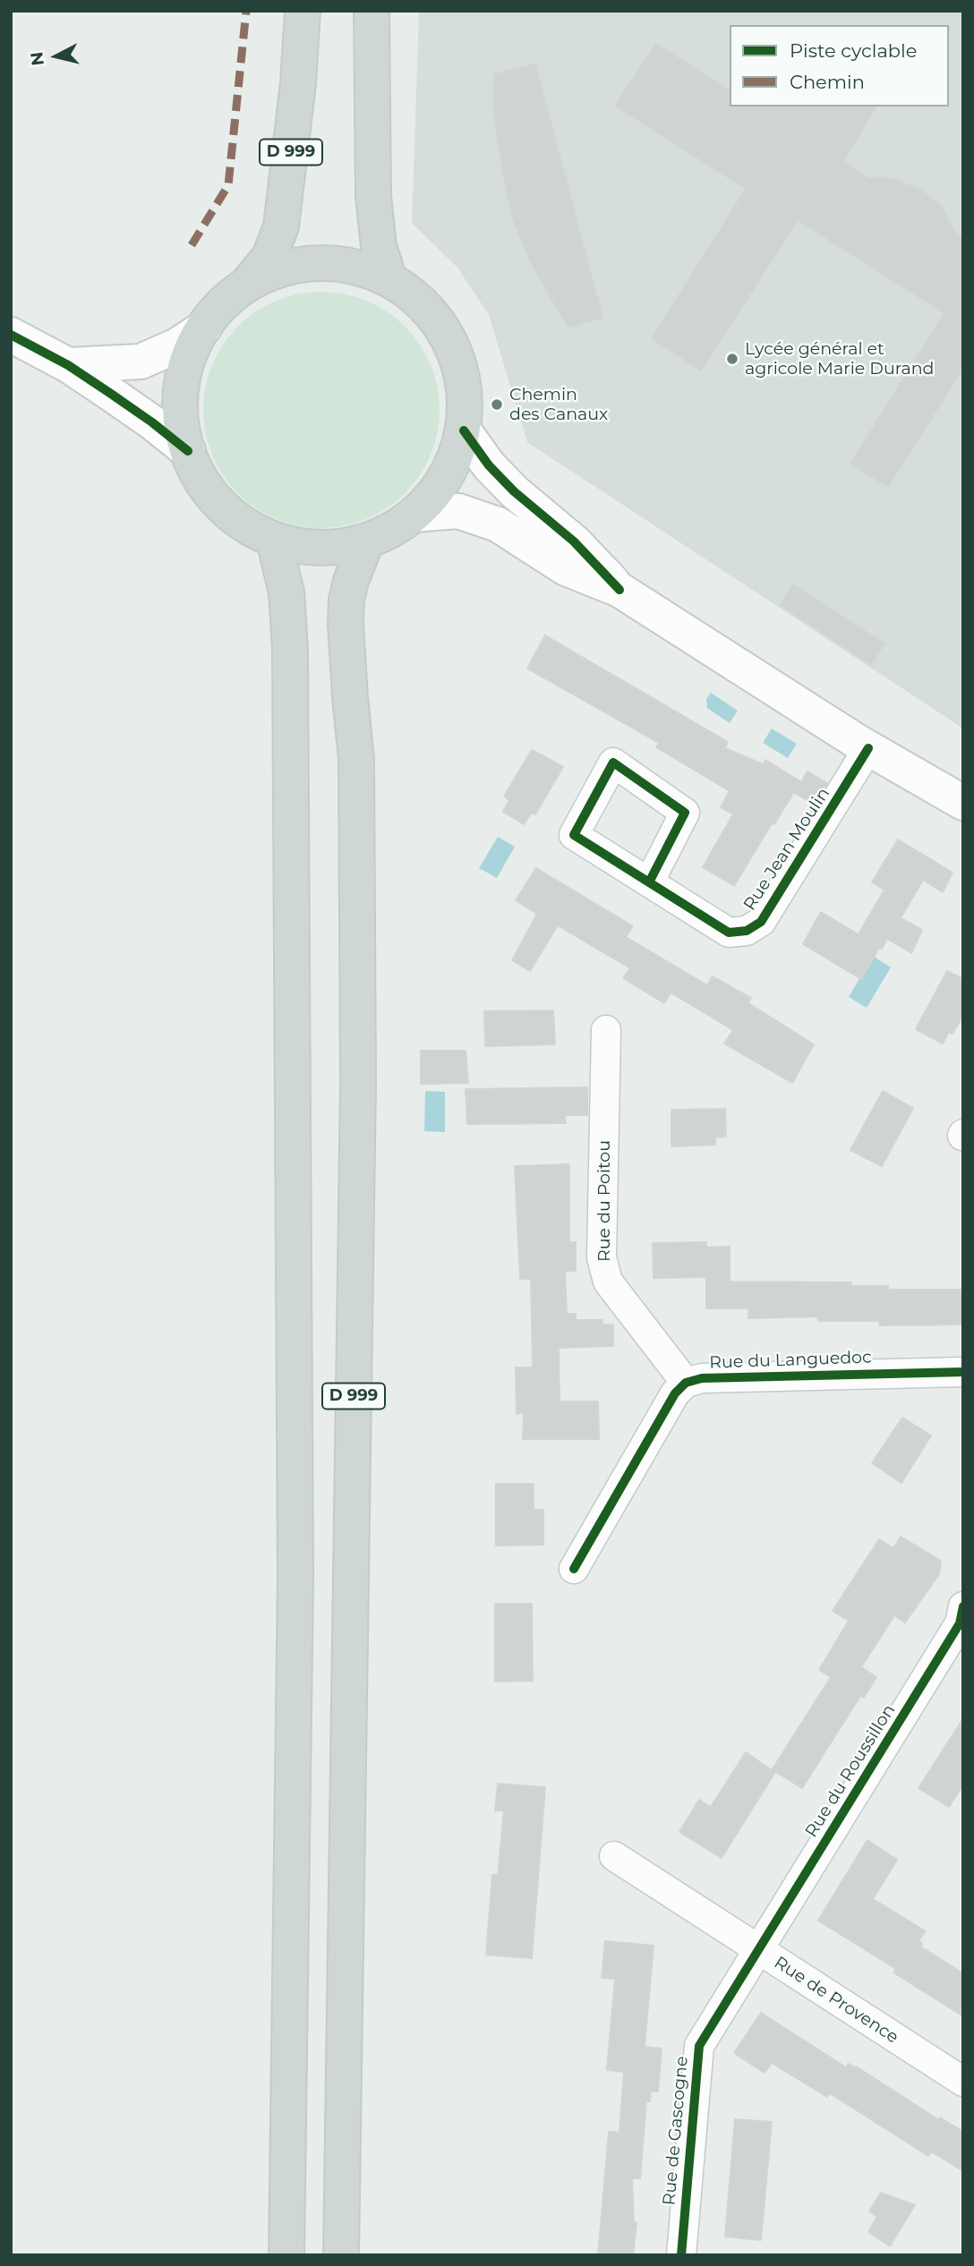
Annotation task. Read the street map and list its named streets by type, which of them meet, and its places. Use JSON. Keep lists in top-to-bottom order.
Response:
{
  "streets": {
    "main road": ["D 999"],
    "street": [
      "Rue Jean Moulin",
      "Rue du Poitou",
      "Rue du Languedoc",
      "Rue du Roussillon",
      "Rue de Provence",
      "Rue de Gascogne"
    ]
  },
  "crossings": [
    ["Rue du Poitou", "Rue du Languedoc"],
    ["Rue du Roussillon", "Rue de Provence"],
    ["Rue du Roussillon", "Rue de Gascogne"],
    ["Rue de Provence", "Rue de Gascogne"]
  ],
  "places": ["Lycée général et agricole Marie Durand", "Chemin des Canaux"],
  "legend": ["Piste cyclable", "Chemin"],
  "north": "left"
}
